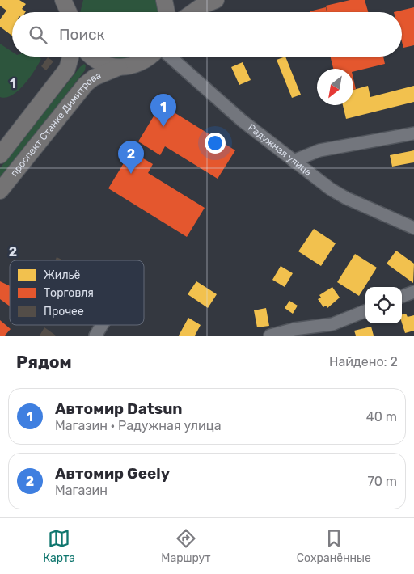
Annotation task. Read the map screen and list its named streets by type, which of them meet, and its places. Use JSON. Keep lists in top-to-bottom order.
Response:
{
  "streets": {
    "main road": ["проспект Станке Димитрова"],
    "street": ["Радужная улица"]
  },
  "legend": ["Жильё", "Торговля", "Прочее"],
  "north": "bottom left",
  "page": {
    "search": "Поиск",
    "pins": ["1", "2"],
    "heading": ["Рядом", "Найдено: 2"],
    "list": [
      {
        "mark": "1",
        "name": "Автомир Datsun",
        "note": "Магазин · Радужная улица",
        "value": "40 m"
      },
      {
        "mark": "2",
        "name": "Автомир Geely",
        "note": "Магазин",
        "value": "70 m"
      }
    ],
    "nav": ["Карта", "Маршрут", "Сохранённые"]
  },
  "grid": {
    "rows": ["1", "2"]
  }
}
